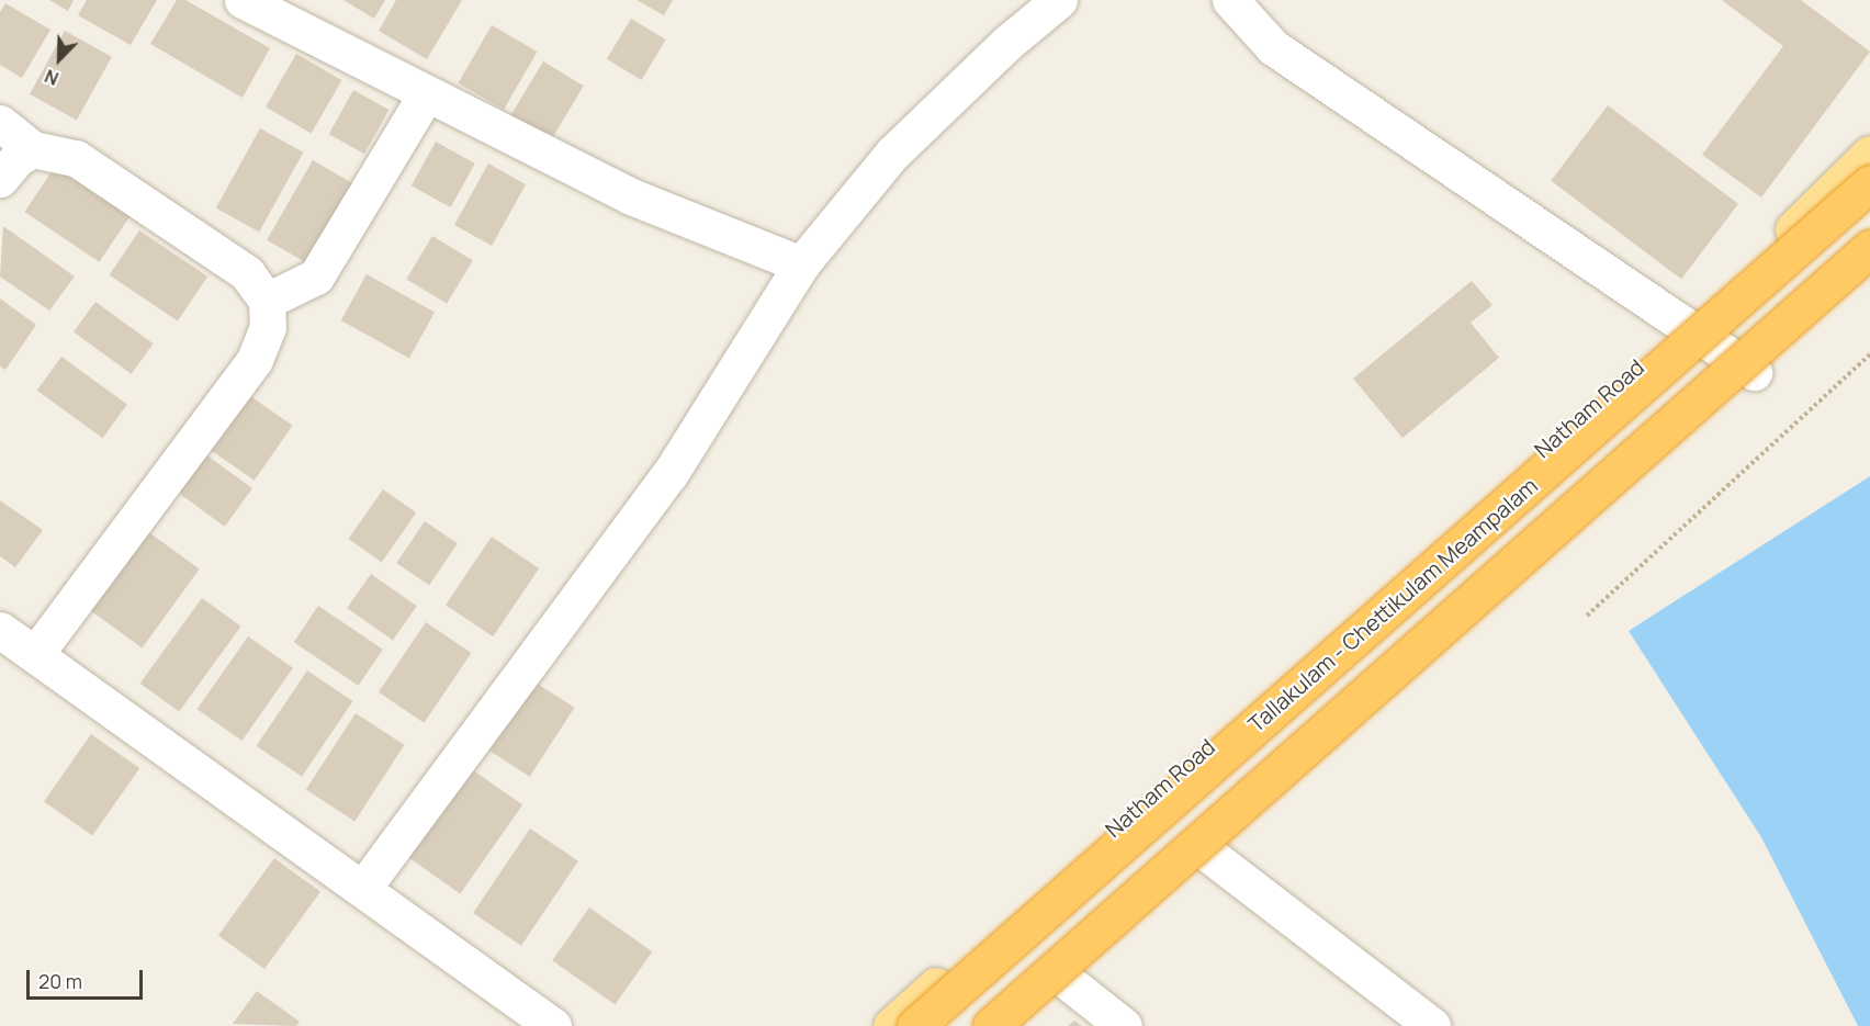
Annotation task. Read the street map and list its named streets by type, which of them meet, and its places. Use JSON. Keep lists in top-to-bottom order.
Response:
{
  "streets": {
    "highway": ["Tallakulam - Chettikulam Meampalam"],
    "main road": ["Natham Road"]
  },
  "scale_bar": "20 m",
  "north": "bottom left"
}
